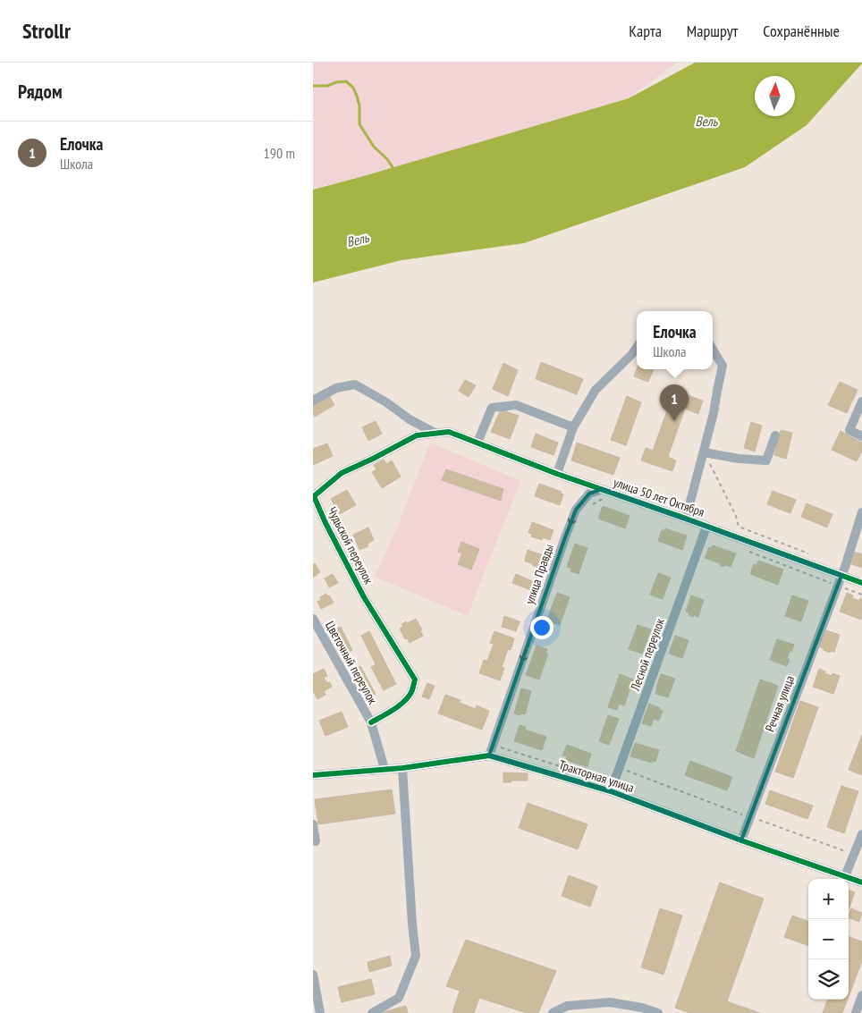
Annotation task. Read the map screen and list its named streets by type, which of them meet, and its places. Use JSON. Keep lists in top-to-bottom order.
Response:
{
  "streets": {
    "street": [
      "улица 50 лет Октября",
      "Чудьской переулок",
      "улица Правды",
      "Лесной переулок",
      "Цветочный переулок",
      "Речная улица",
      "Тракторная улица"
    ]
  },
  "crossings": [
    ["улица 50 лет Октября", "Чудьской переулок"],
    ["улица 50 лет Октября", "улица Правды"],
    ["улица 50 лет Октября", "Лесной переулок"],
    ["улица 50 лет Октября", "Речная улица"],
    ["Чудьской переулок", "Цветочный переулок"],
    ["улица Правды", "Тракторная улица"],
    ["Лесной переулок", "Тракторная улица"],
    ["Цветочный переулок", "Тракторная улица"],
    ["Речная улица", "Тракторная улица"]
  ],
  "one_way": ["улица Правды"],
  "water": ["Вель"],
  "north": "top",
  "page": {
    "header": "Strollr",
    "nav": ["Карта", "Маршрут", "Сохранённые"],
    "heading": "Рядом",
    "list": [
      {
        "mark": "1",
        "name": "Елочка",
        "note": "Школа",
        "value": "190 m"
      }
    ],
    "popup": ["Елочка", "Школа"],
    "pins": "1",
    "map_buttons": ["+", "−"]
  }
}
